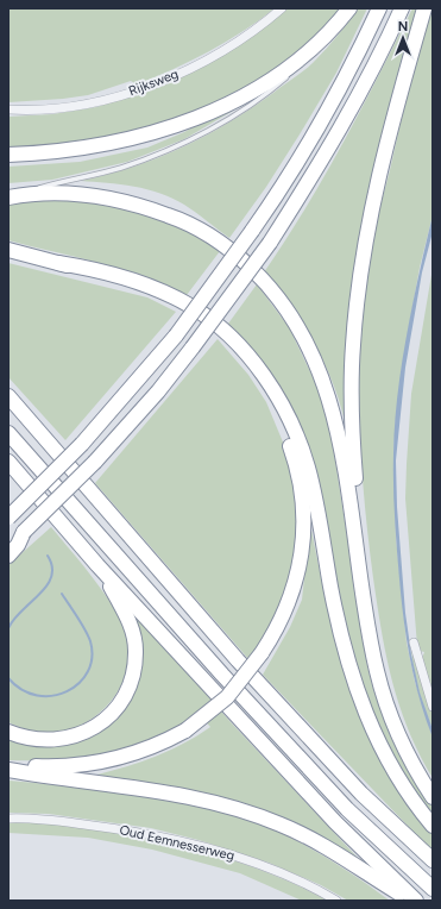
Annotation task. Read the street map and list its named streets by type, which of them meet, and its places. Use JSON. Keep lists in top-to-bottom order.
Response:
{
  "streets": {
    "street": ["Rijksweg", "Oud Eemnesserweg"]
  },
  "north": "top"
}
